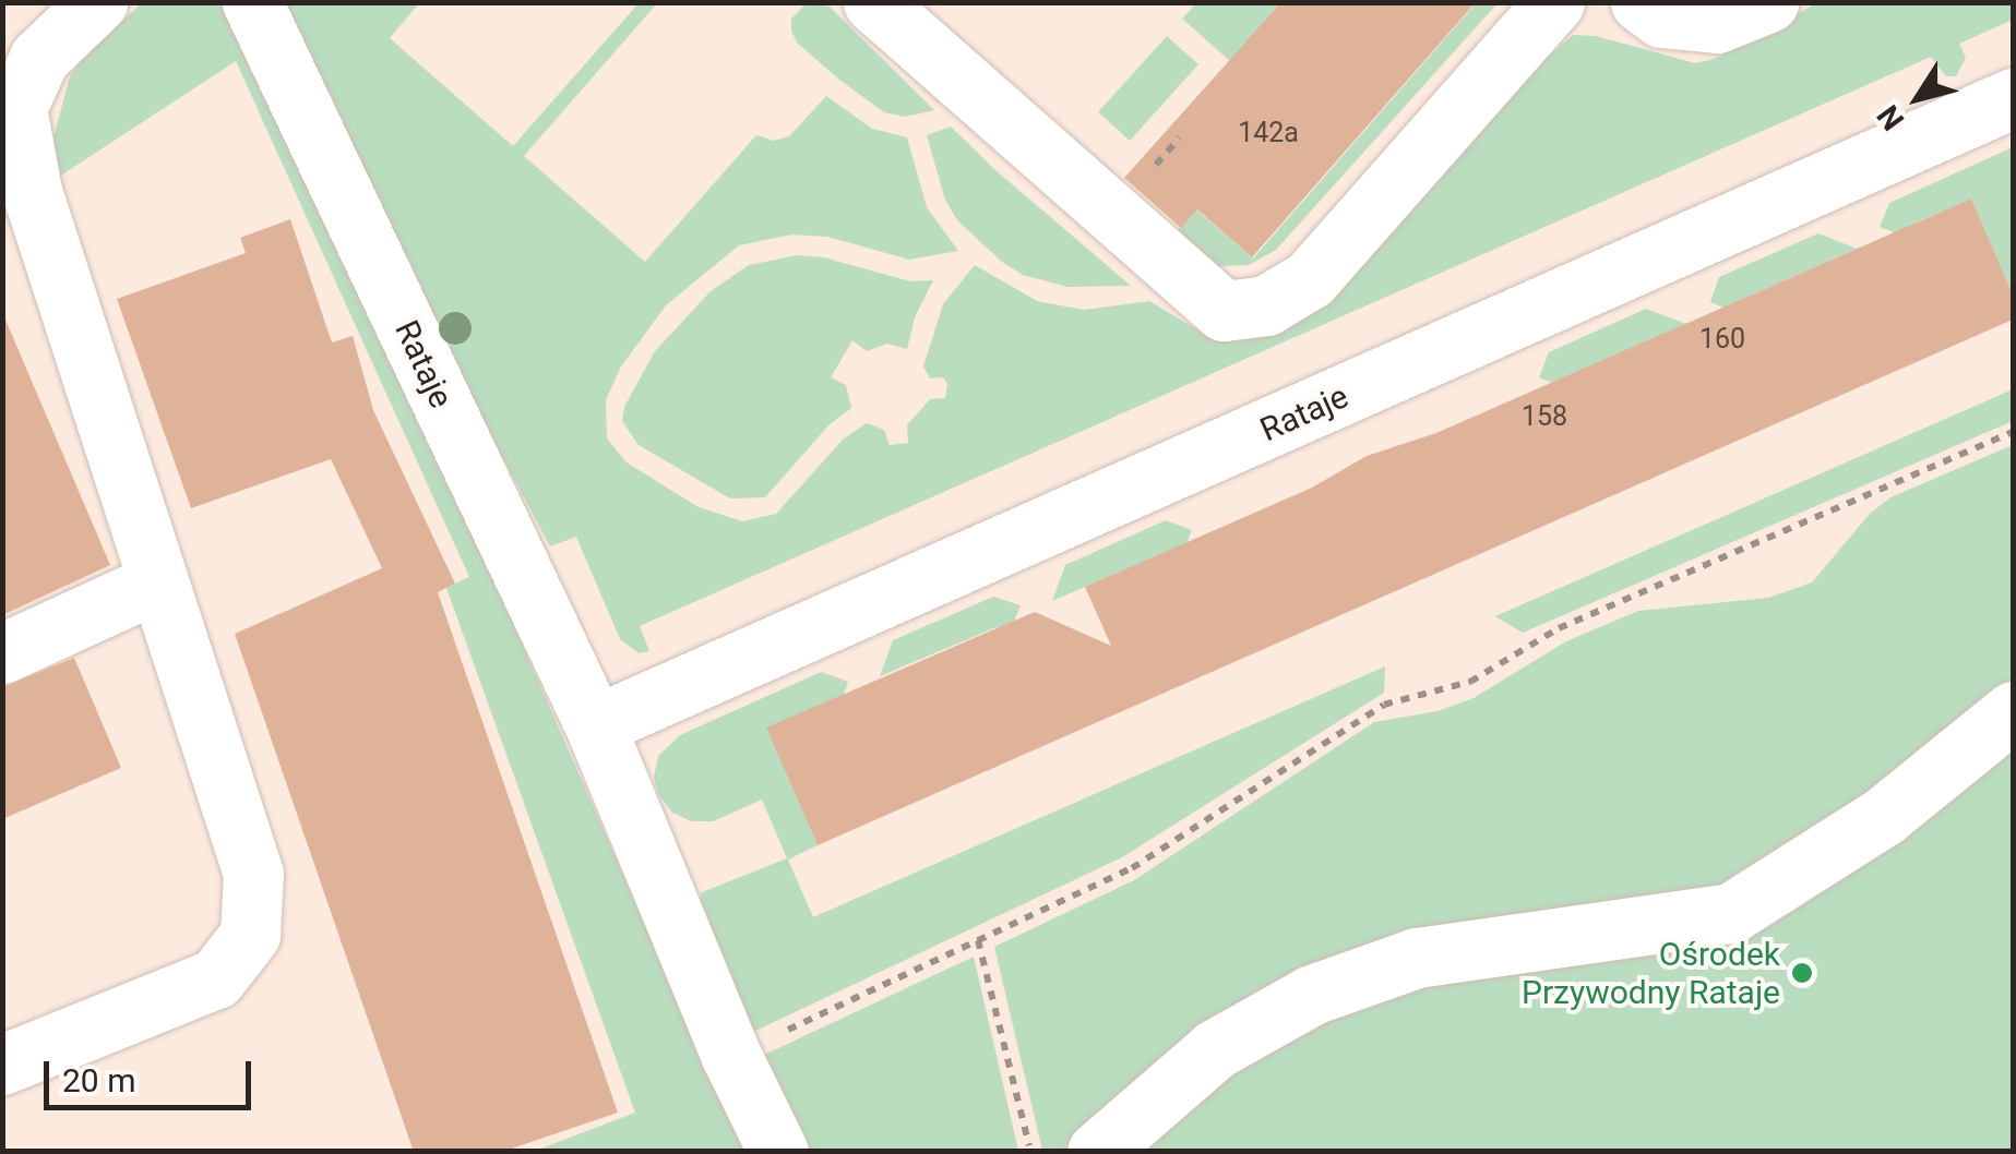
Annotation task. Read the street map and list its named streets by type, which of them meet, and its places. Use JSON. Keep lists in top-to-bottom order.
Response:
{
  "streets": {
    "street": ["Rataje"]
  },
  "places": ["Ośrodek Przywodny Rataje"],
  "house_numbers": ["142a", "160", "158"],
  "scale_bar": "20 m",
  "north": "bottom left"
}
